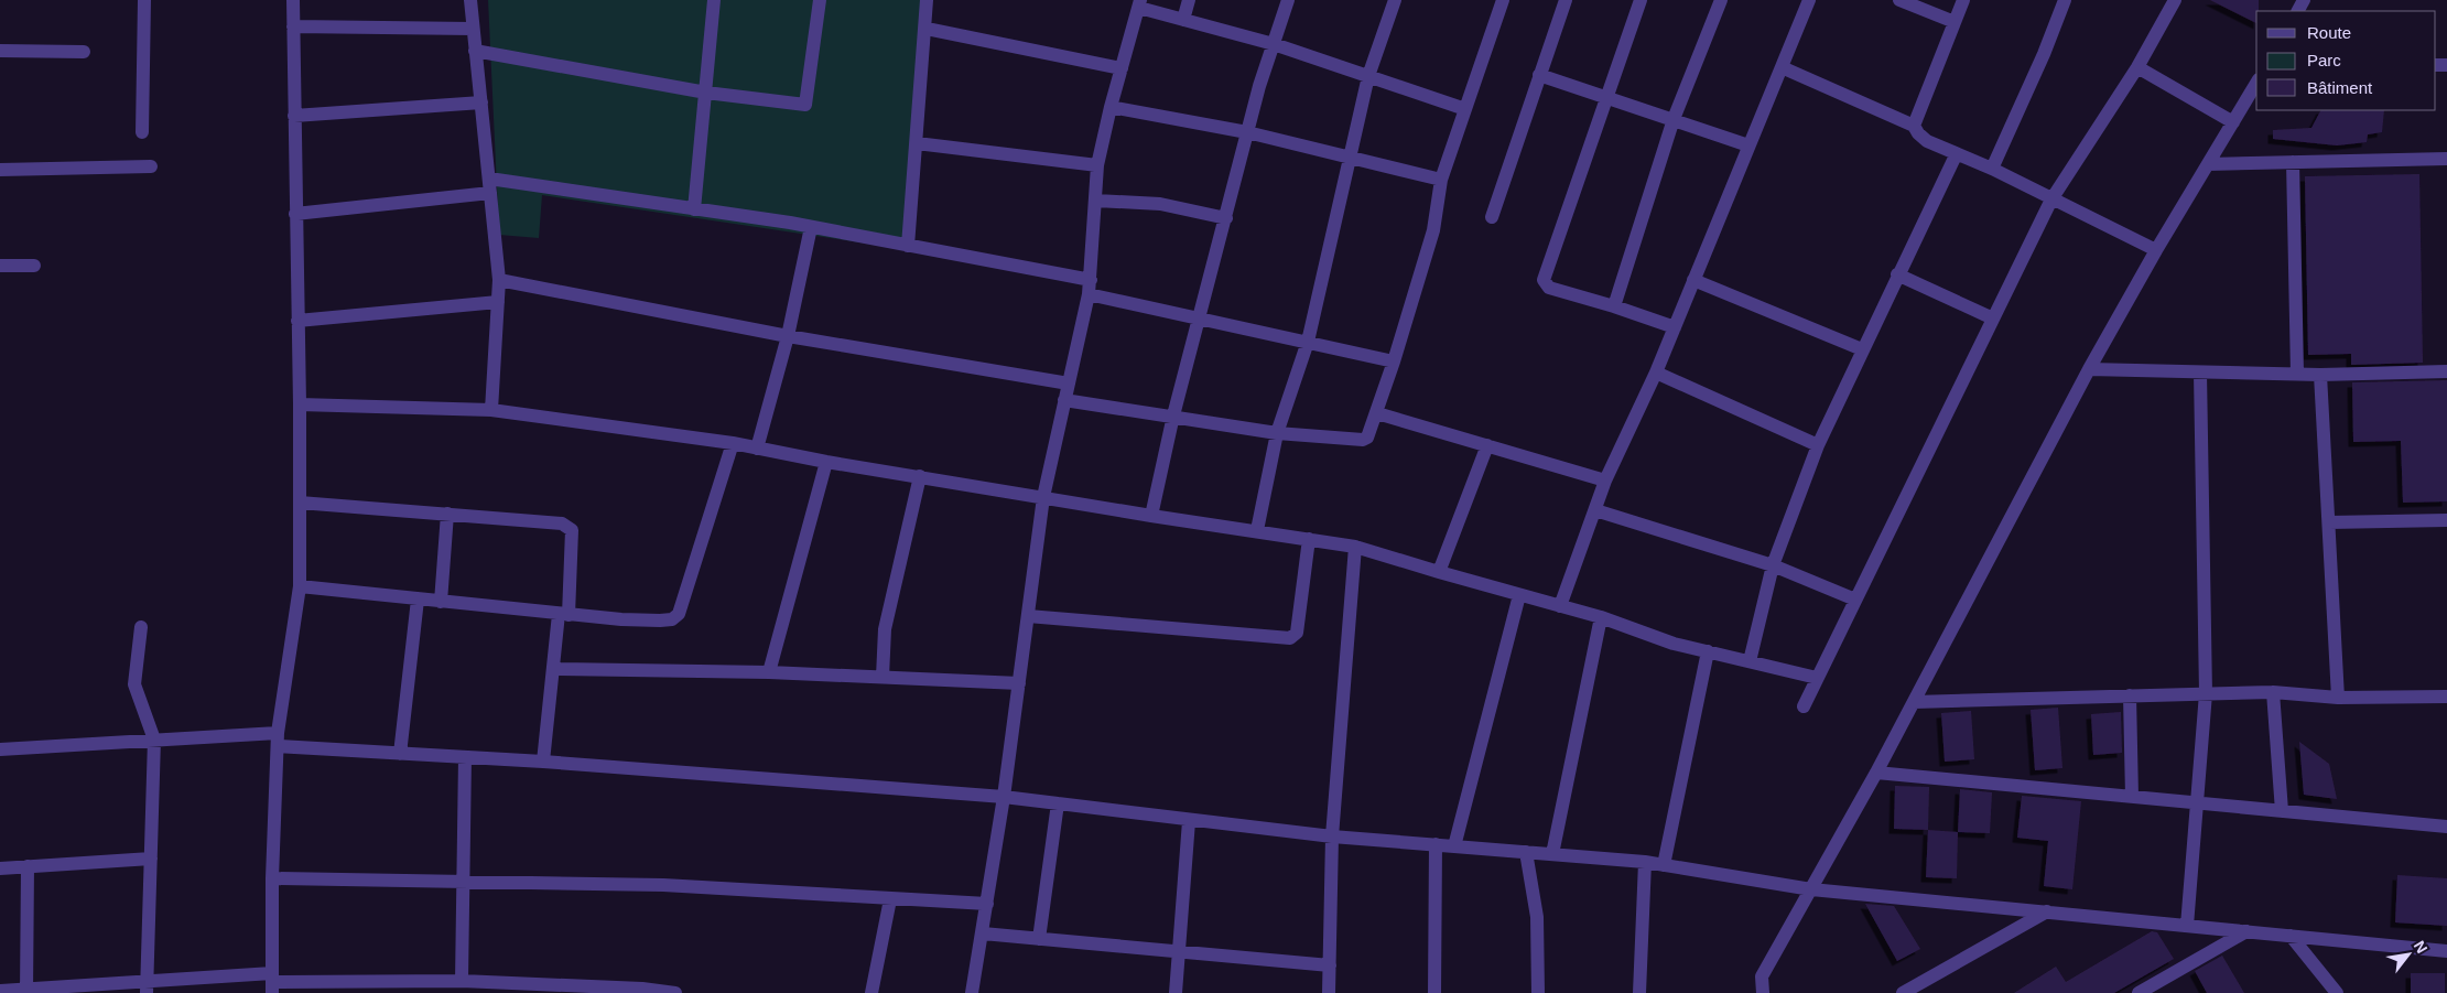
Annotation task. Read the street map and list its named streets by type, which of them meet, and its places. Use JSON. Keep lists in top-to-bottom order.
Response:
{
  "legend": ["Route", "Parc", "Bâtiment"],
  "north": "top right"
}
